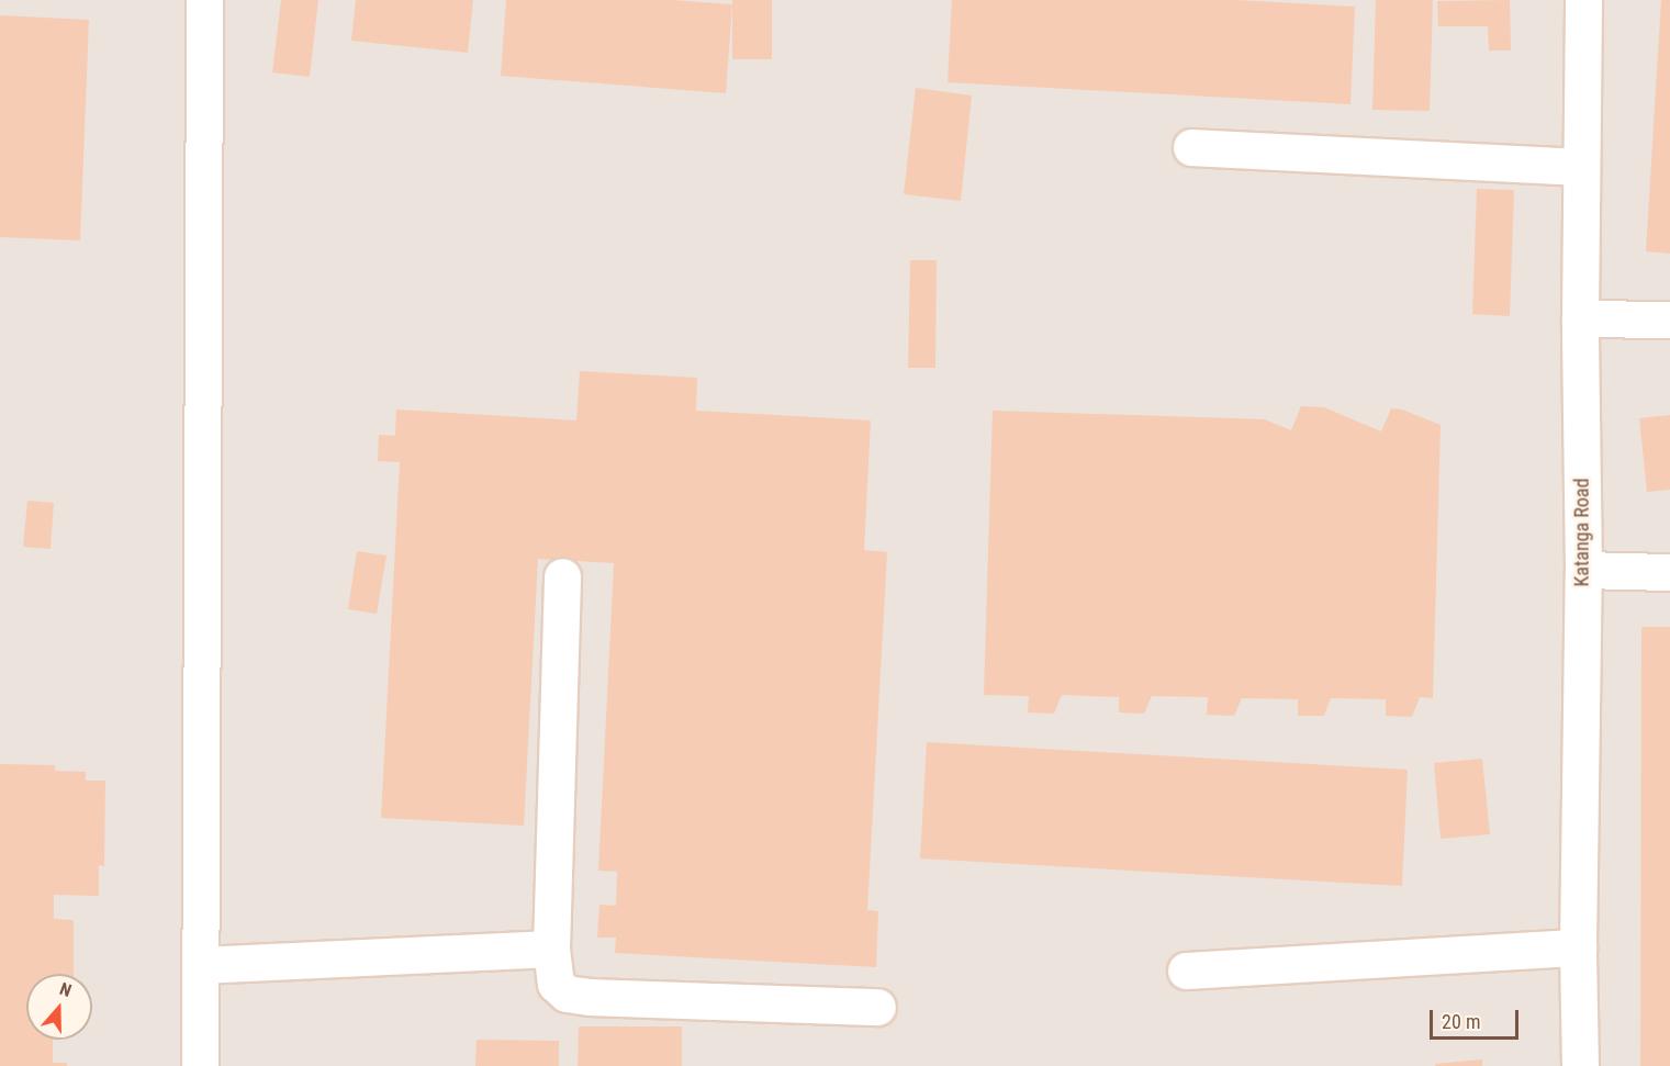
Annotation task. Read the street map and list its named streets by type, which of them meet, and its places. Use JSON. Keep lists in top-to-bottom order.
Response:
{
  "streets": {
    "street": ["Katanga Road"]
  },
  "scale_bar": "20 m",
  "north": "top"
}
